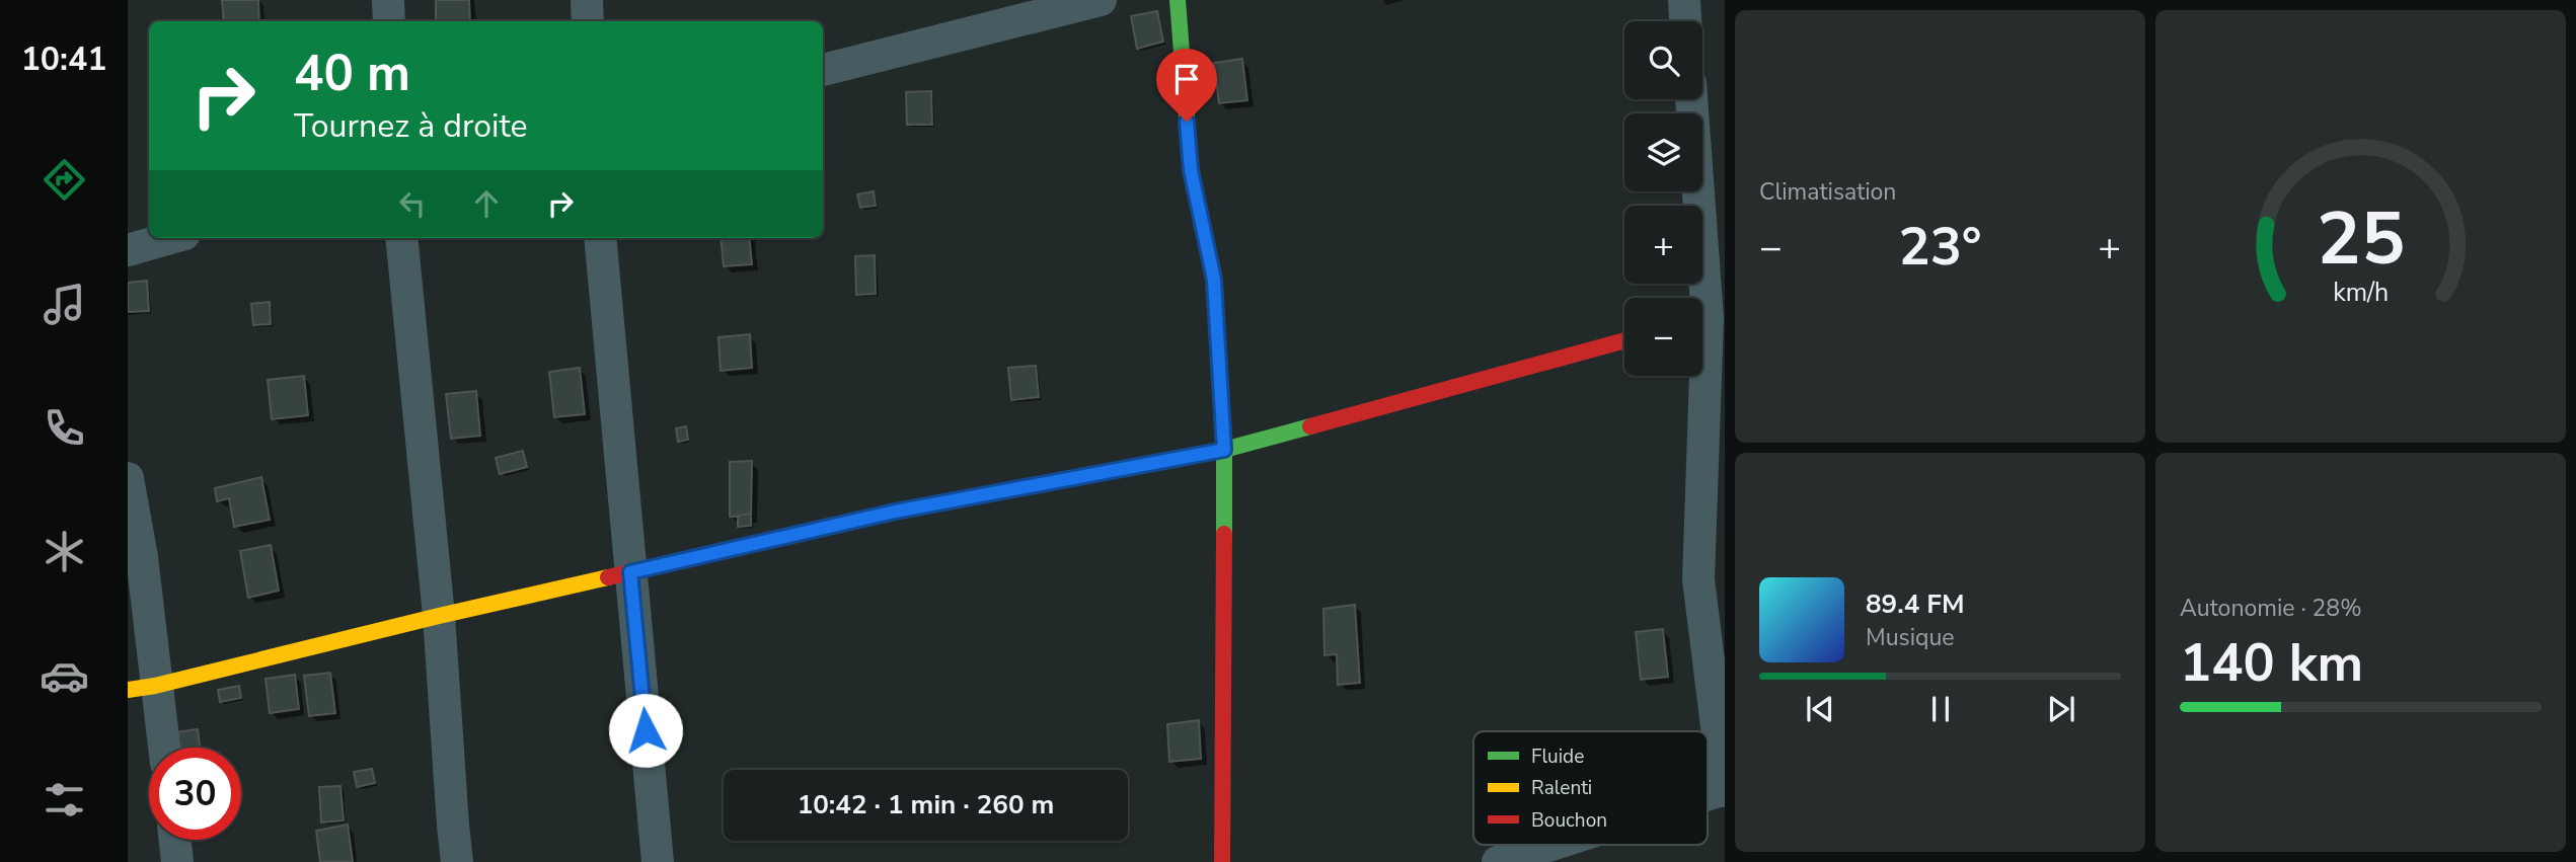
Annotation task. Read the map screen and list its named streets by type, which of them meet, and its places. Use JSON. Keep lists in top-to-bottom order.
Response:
{
  "legend": ["Fluide", "Ralenti", "Bouchon"],
  "page": {
    "tabs": "10:41",
    "tile": [
      "Climatisation",
      ["Autonomie · 28%", "140 km"]
    ],
    "map_buttons": ["+", "−"],
    "turn": ["40 m", "Tournez à droite"],
    "heat": ["−", "23°", "+"],
    "song": ["89.4 FM", "Musique"],
    "limit": "30",
    "trip": "10:42 · 1 min · 260 m",
    "gauge": ["25", "km/h"]
  }
}
